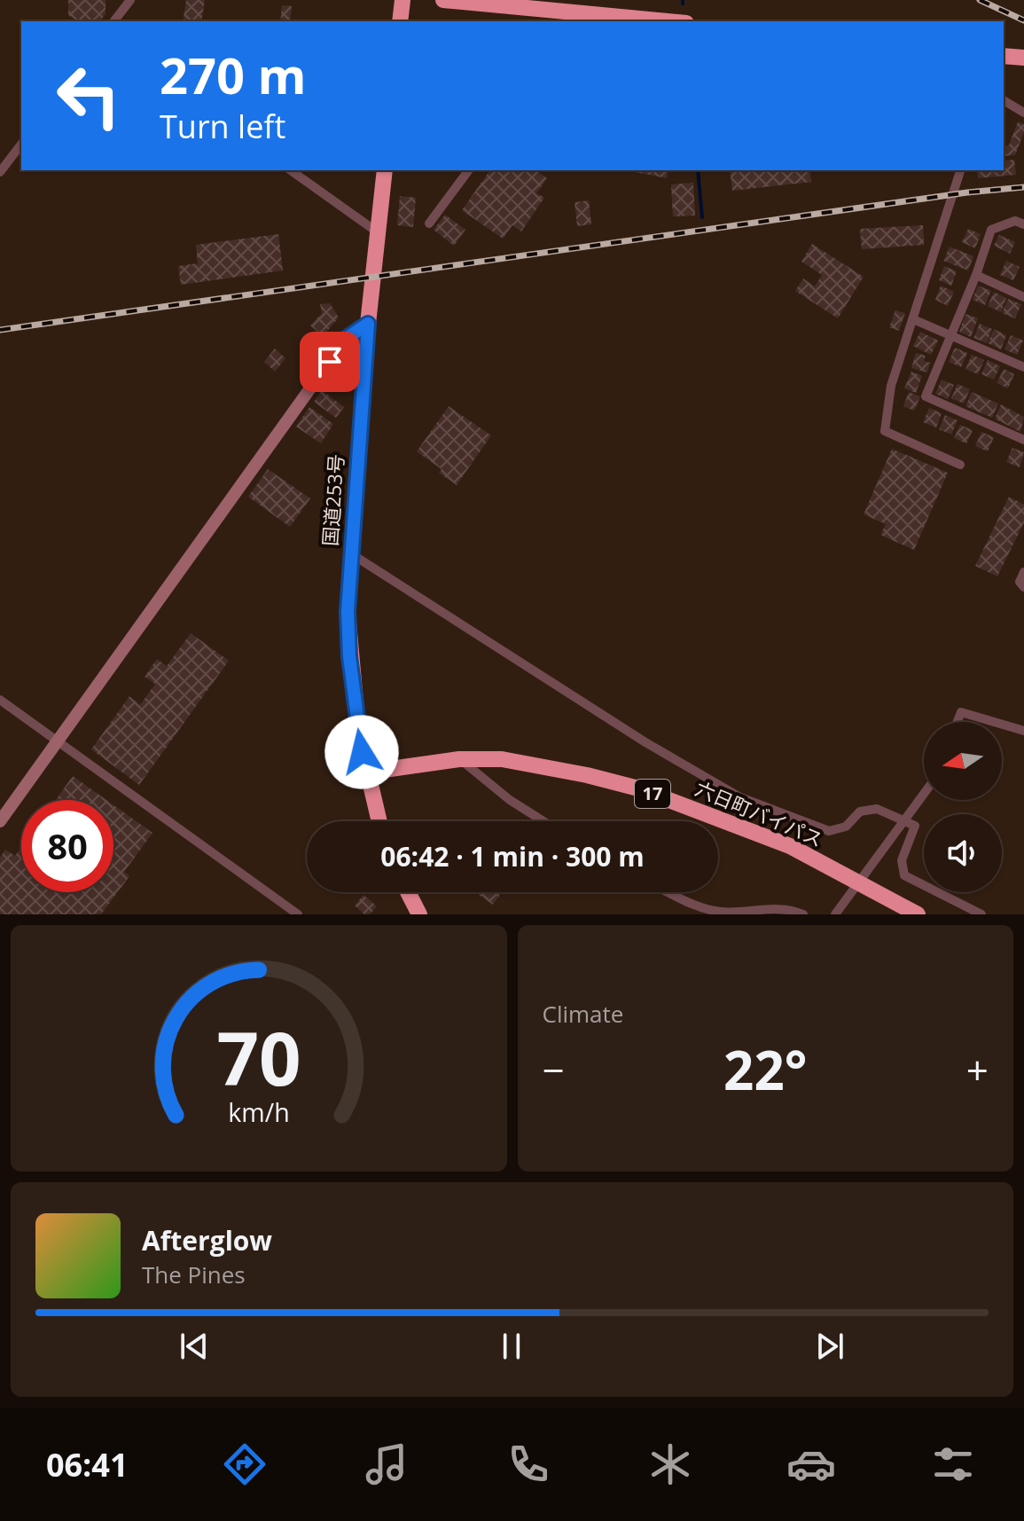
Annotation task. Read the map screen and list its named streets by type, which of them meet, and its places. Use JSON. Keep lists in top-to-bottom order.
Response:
{
  "streets": {
    "highway": ["国道253号", "17", "六日町バイパス"]
  },
  "crossings": [
    ["国道253号", "六日町バイパス"]
  ],
  "north": "left",
  "page": {
    "turn": ["270 m", "Turn left"],
    "limit": "80",
    "trip": "06:42 · 1 min · 300 m",
    "tile": "Climate",
    "heat": ["−", "22°", "+"],
    "song": ["Afterglow", "The Pines"],
    "tabs": "06:41",
    "gauge": ["70", "km/h"]
  }
}
